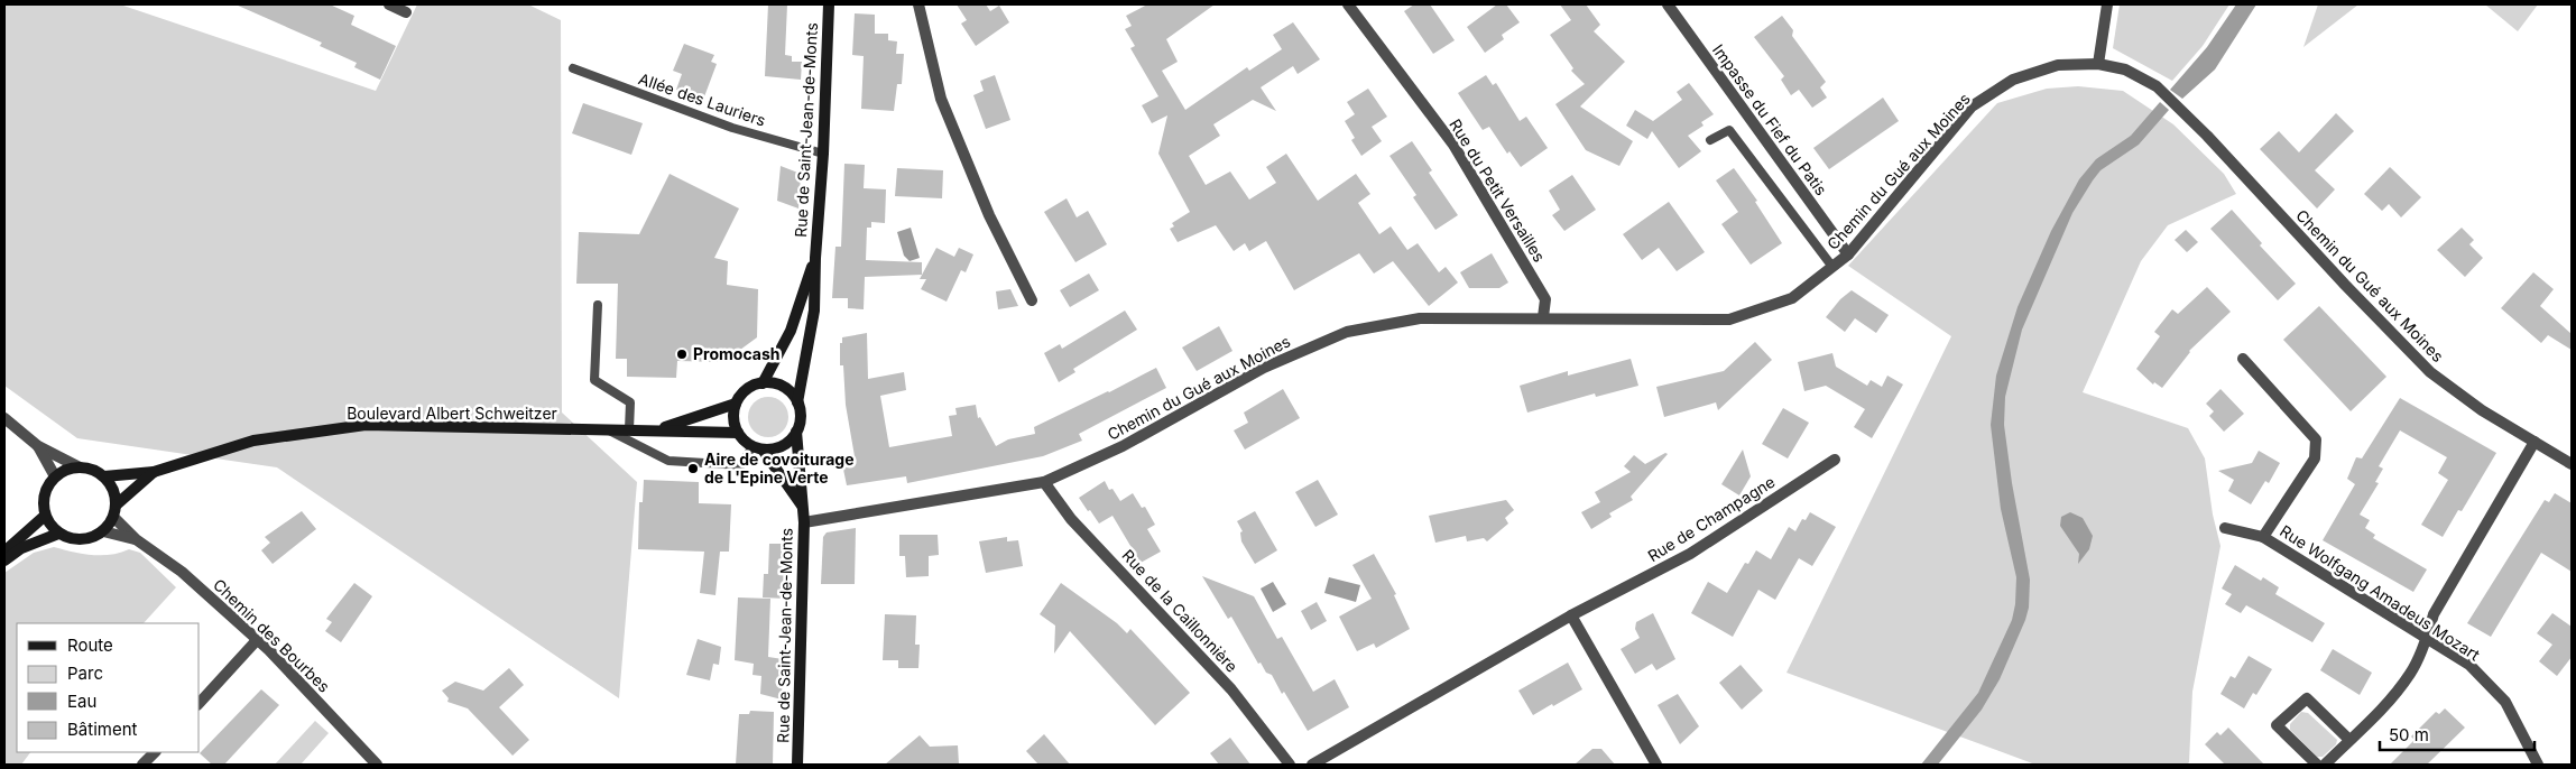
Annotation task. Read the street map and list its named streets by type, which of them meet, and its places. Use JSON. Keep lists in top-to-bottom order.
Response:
{
  "streets": {
    "main road": ["Rue de Saint-Jean-de-Monts", "Boulevard Albert Schweitzer"],
    "street": [
      "Impasse du Fief du Patis",
      "Chemin du Gué aux Moines",
      "Rue du Petit Versailles",
      "Rue de Champagne",
      "Rue Wolfgang Amadeus Mozart",
      "Rue de la Caillonnière",
      "Chemin des Bourbes"
    ],
    "lane": ["Allée des Lauriers"]
  },
  "crossings": [
    ["Allée des Lauriers", "Rue de Saint-Jean-de-Monts"],
    ["Impasse du Fief du Patis", "Chemin du Gué aux Moines"],
    ["Rue de Saint-Jean-de-Monts", "Chemin du Gué aux Moines"],
    ["Rue de Saint-Jean-de-Monts", "Boulevard Albert Schweitzer"],
    ["Chemin du Gué aux Moines", "Rue du Petit Versailles"],
    ["Chemin du Gué aux Moines", "Rue de la Caillonnière"],
    ["Boulevard Albert Schweitzer", "Chemin des Bourbes"]
  ],
  "places": ["Promocash", "Aire de covoiturage de L'Epine Verte"],
  "legend": [
    "Route",
    "Parc",
    "Eau",
    "Bâtiment"
  ],
  "scale_bar": "50 m"
}
